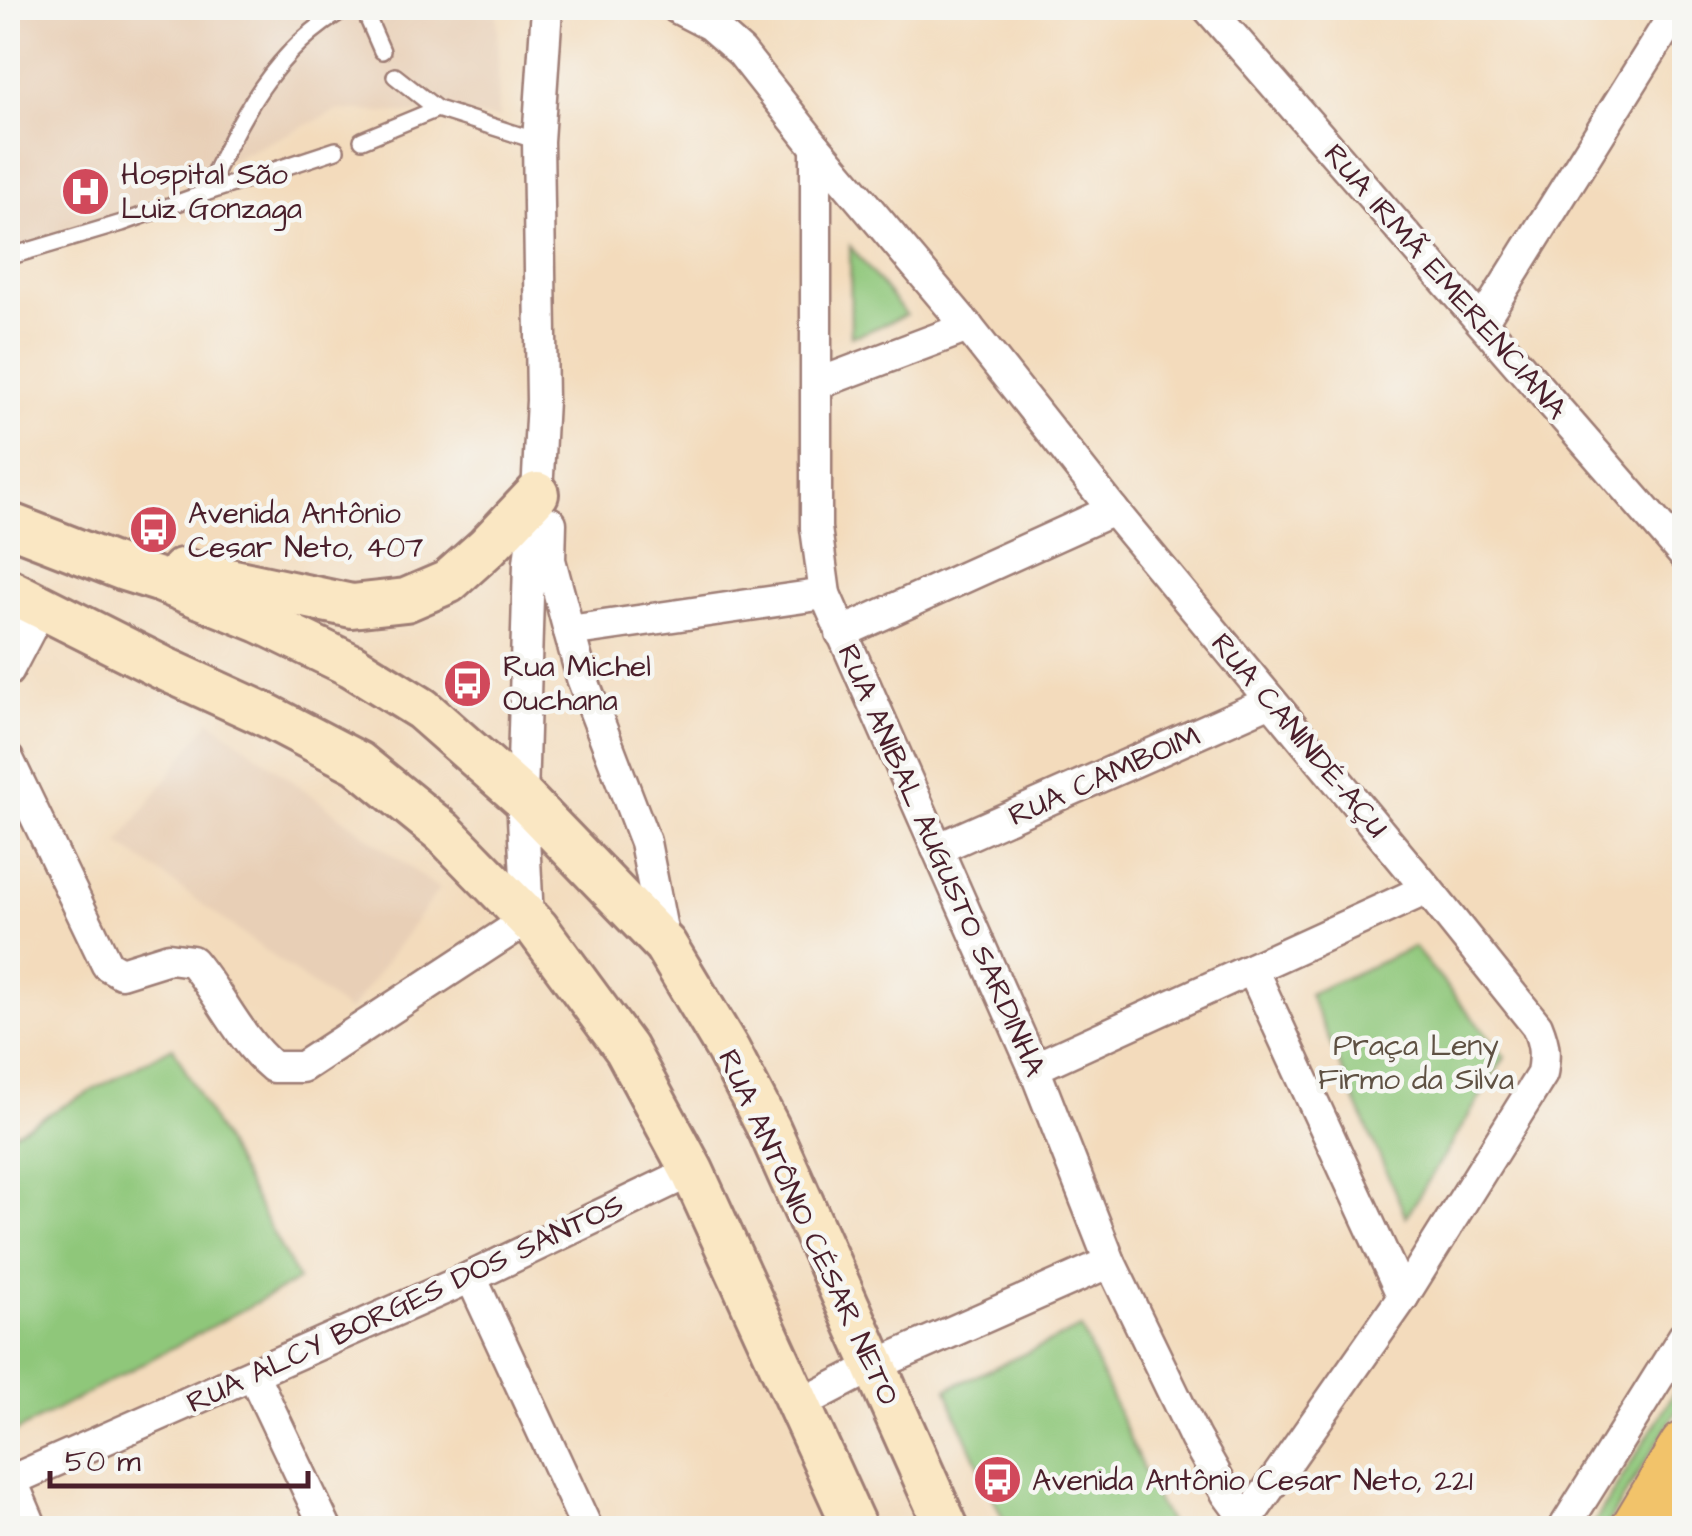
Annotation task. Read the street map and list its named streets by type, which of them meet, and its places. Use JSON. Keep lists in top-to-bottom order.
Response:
{
  "streets": {
    "street": [
      "RUA IRMÃ EMERENCIANA",
      "RUA CANINDÉ-AÇU",
      "RUA CAMBOIM",
      "RUA ANIBAL AUGUSTO SARDINHA",
      "RUA ANTÔNIO CÉSAR NETO",
      "RUA ALCY BORGES DOS SANTOS"
    ]
  },
  "crossings": [
    ["RUA CANINDÉ-AÇU", "RUA CAMBOIM"],
    ["RUA CANINDÉ-AÇU", "RUA ANIBAL AUGUSTO SARDINHA"],
    ["RUA CAMBOIM", "RUA ANIBAL AUGUSTO SARDINHA"]
  ],
  "parks": ["Praça Leny Firmo da Silva"],
  "places": {
    "hospital": ["Hospital São Luiz Gonzaga"],
    "bus stop": ["Avenida Antônio Cesar Neto, 407", "Rua Michel Ouchana", "Avenida Antônio Cesar Neto, 221"]
  },
  "scale_bar": "50 m"
}
